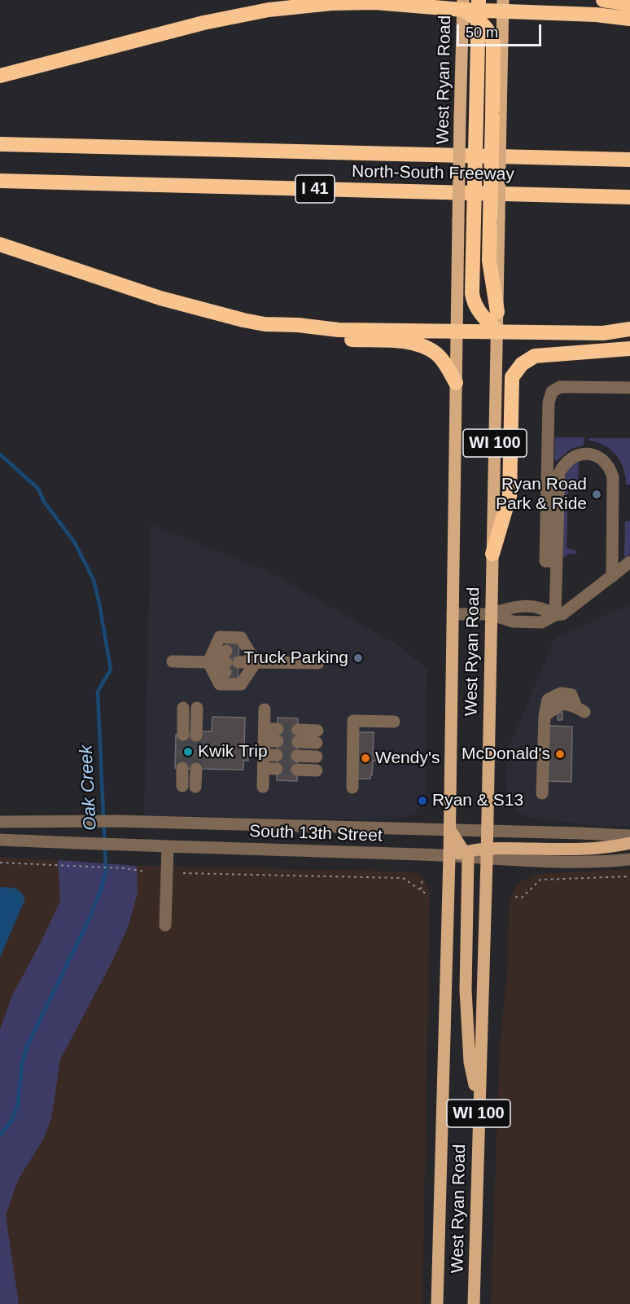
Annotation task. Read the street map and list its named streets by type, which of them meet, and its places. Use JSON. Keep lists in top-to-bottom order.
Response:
{
  "streets": {
    "highway": ["North-South Freeway", "I 41"],
    "main road": ["West Ryan Road", "WI 100"],
    "street": ["South 13th Street"]
  },
  "crossings": [
    ["West Ryan Road", "South 13th Street"]
  ],
  "water": ["Oak Creek"],
  "places": [
    "Ryan Road Park & Ride",
    "Truck Parking",
    "Kwik Trip",
    "McDonald's",
    "Wendy's",
    "Ryan & S13"
  ],
  "scale_bar": "50 m"
}
